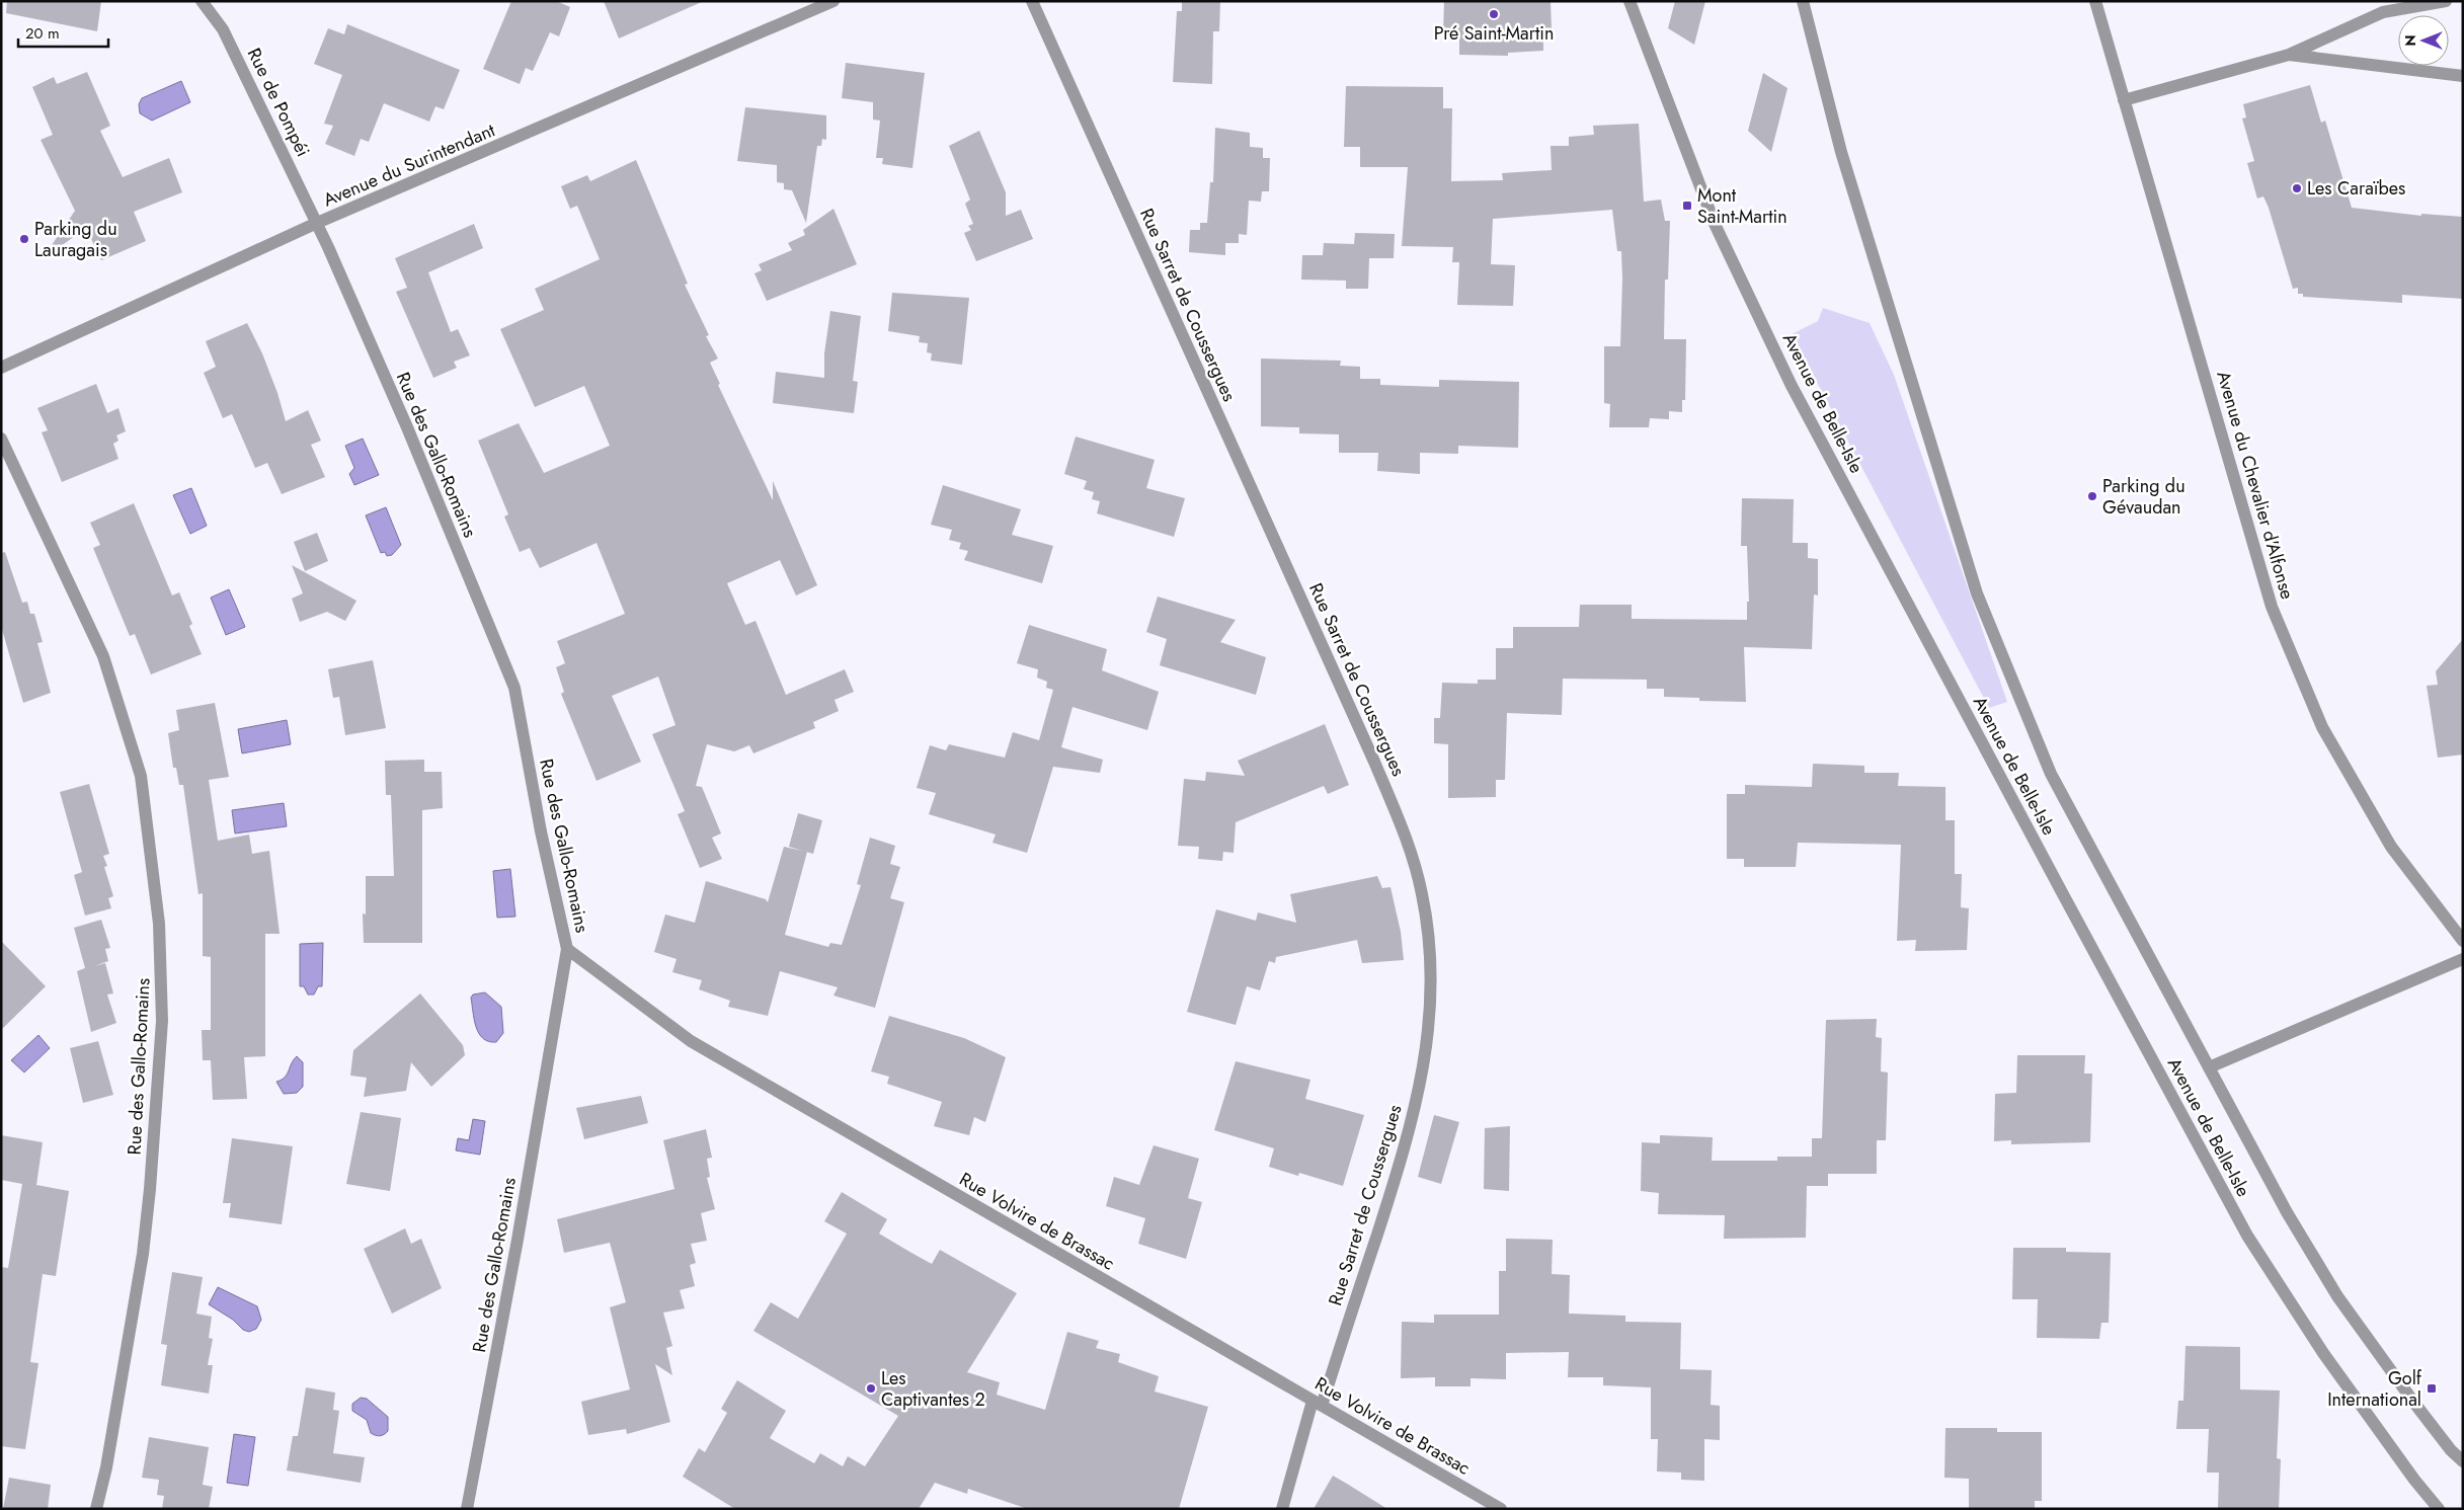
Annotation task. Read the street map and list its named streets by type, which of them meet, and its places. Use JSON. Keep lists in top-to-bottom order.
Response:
{
  "streets": {
    "street": [
      "Rue de Pompéi",
      "Avenue du Surintendant",
      "Rue Sarret de Coussergues",
      "Avenue de Belle-Isle",
      "Rue des Gallo-Romains",
      "Avenue du Chevalier d'Alfonse",
      "Rue Volvire de Brassac"
    ]
  },
  "crossings": [
    ["Rue de Pompéi", "Avenue du Surintendant"],
    ["Rue de Pompéi", "Rue des Gallo-Romains"],
    ["Avenue du Surintendant", "Rue des Gallo-Romains"],
    ["Rue Sarret de Coussergues", "Rue Volvire de Brassac"],
    ["Rue des Gallo-Romains", "Rue Volvire de Brassac"]
  ],
  "places": {
    "other": [
      "Pré Saint-Martin",
      "Les Caraïbes",
      "Parking du Lauragais",
      "Parking du Gévaudan",
      "Les Captivantes 2"
    ],
    "transit": ["Mont Saint-Martin", "Golf International"]
  },
  "scale_bar": "20 m",
  "north": "left"
}
